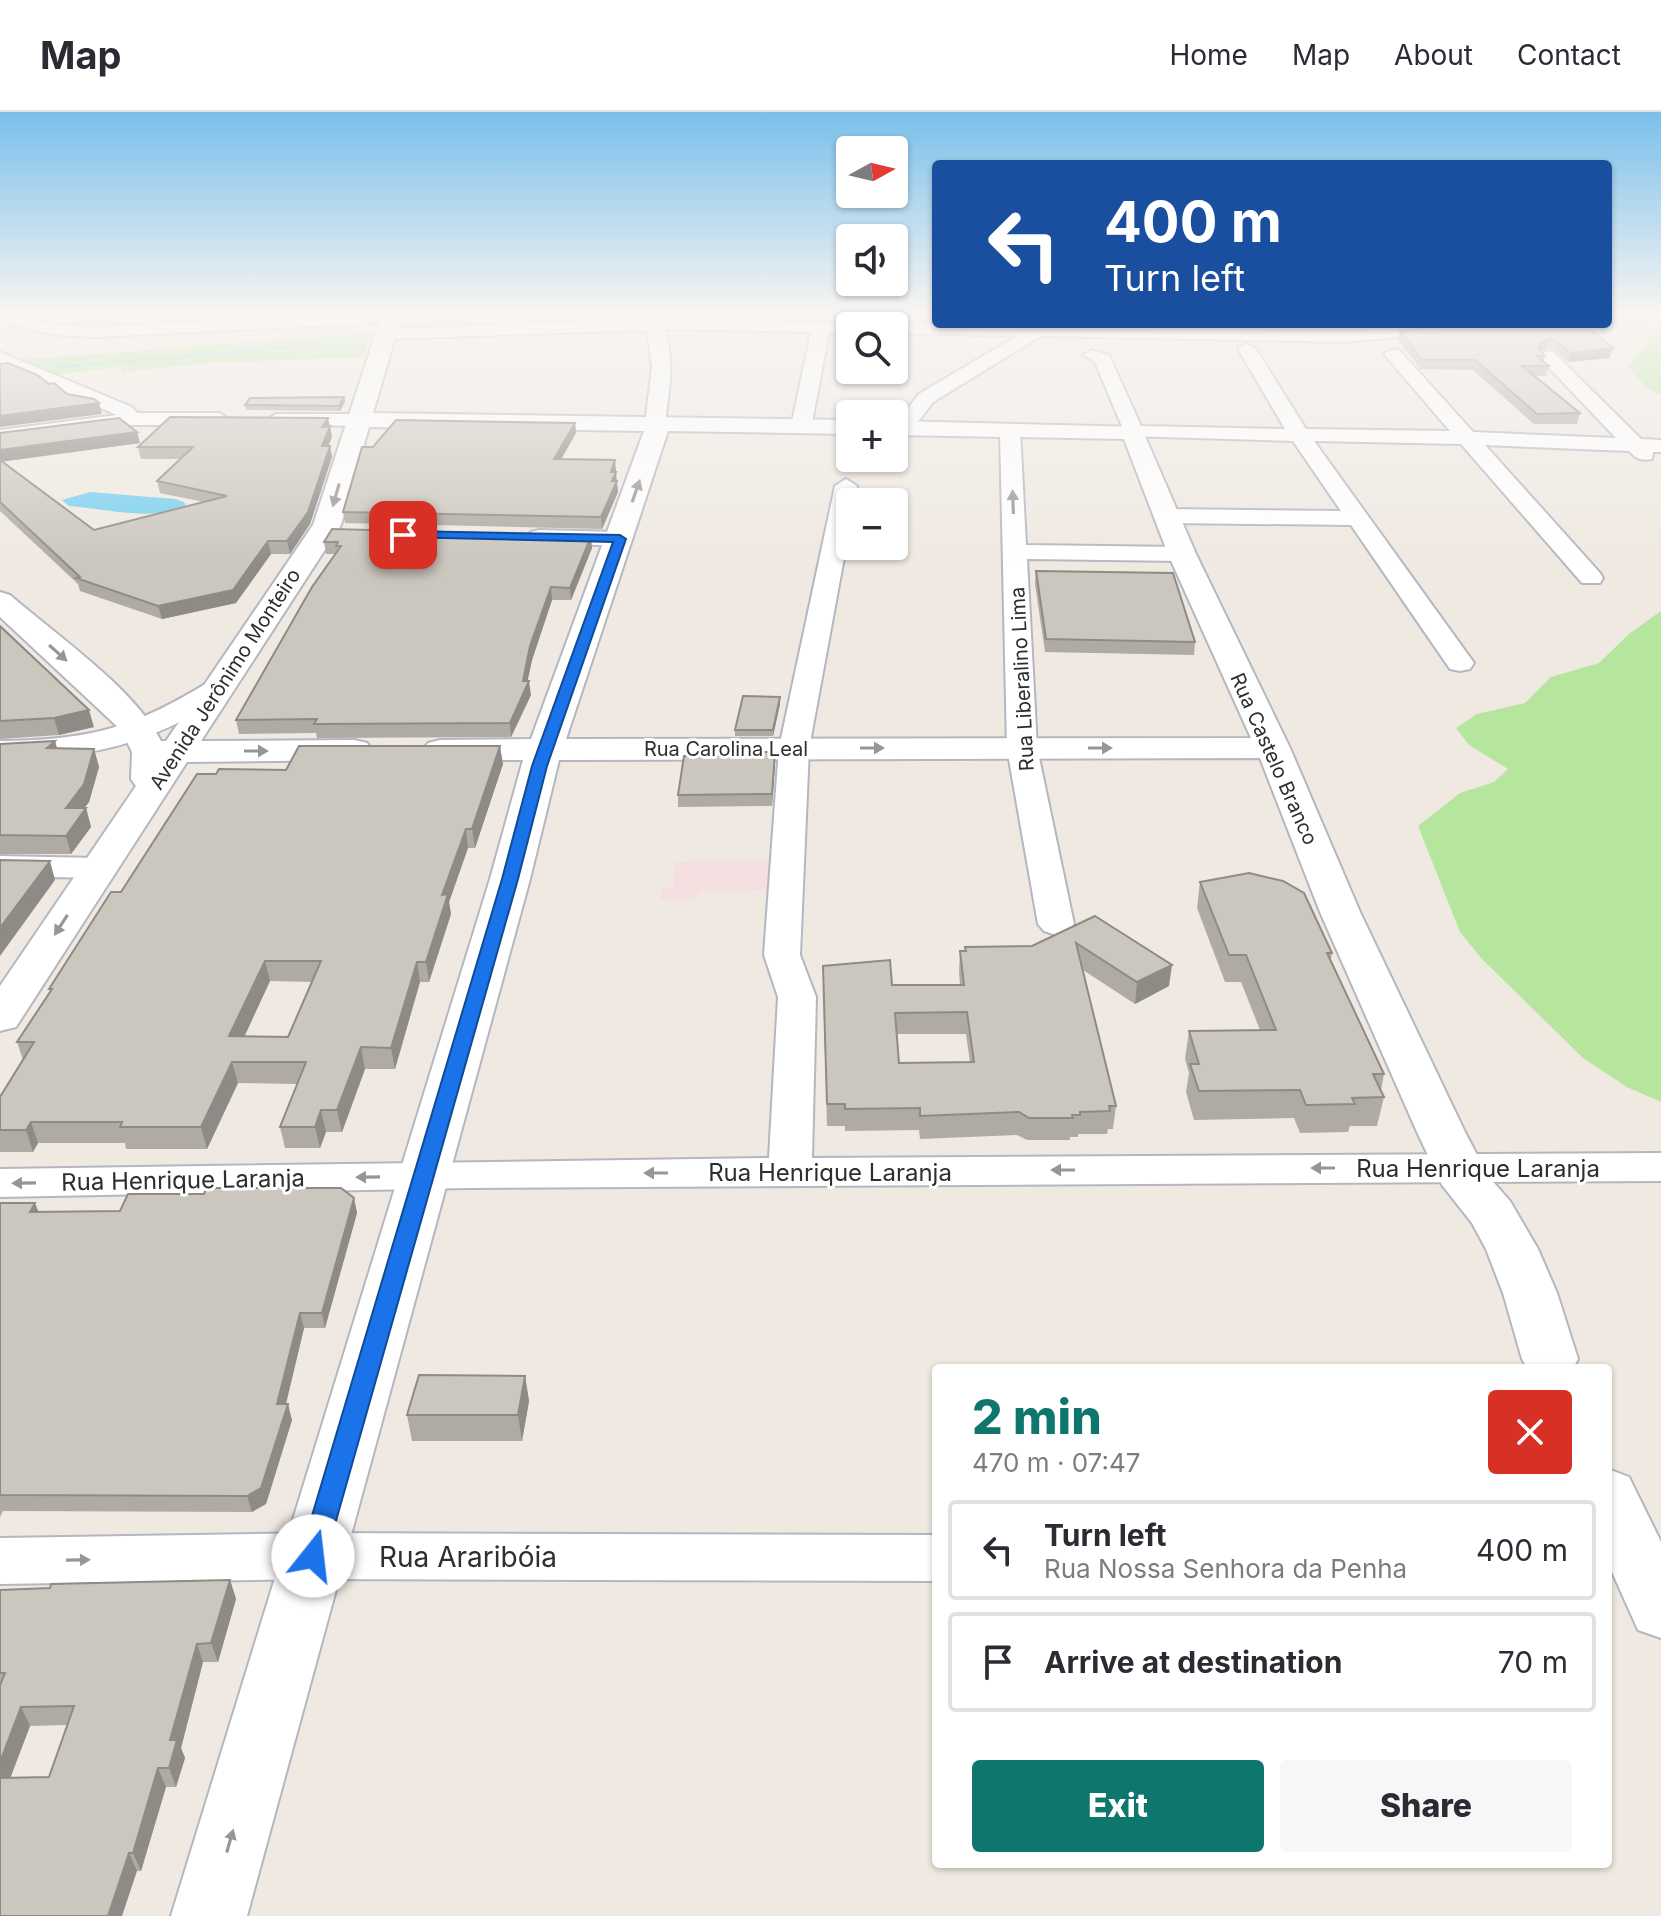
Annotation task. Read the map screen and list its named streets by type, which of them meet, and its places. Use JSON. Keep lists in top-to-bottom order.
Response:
{
  "streets": {
    "main road": ["Avenida Jerônimo Monteiro", "Rua Carolina Leal", "Rua Castelo Branco"],
    "street": ["Rua Liberalino Lima", "Rua Henrique Laranja", "Rua Araribóia"]
  },
  "crossings": [
    ["Avenida Jerônimo Monteiro", "Rua Carolina Leal"],
    ["Rua Liberalino Lima", "Rua Carolina Leal"],
    ["Rua Carolina Leal", "Rua Castelo Branco"],
    ["Rua Castelo Branco", "Rua Henrique Laranja"]
  ],
  "one_way": ["Rua Henrique Laranja"],
  "north": "right",
  "page": {
    "header": "Map",
    "nav": [
      "Home",
      "Map",
      "About",
      "Contact"
    ],
    "map_buttons": ["+", "−"],
    "turn": ["400 m", "Turn left"],
    "heading": ["2 min", "470 m · 07:47"],
    "list": [
      {
        "name": "Turn left",
        "note": "Rua Nossa Senhora da Penha",
        "value": "400 m"
      },
      {
        "name": "Arrive at destination",
        "value": "70 m"
      }
    ],
    "buttons": ["Exit", "Share"]
  }
}
